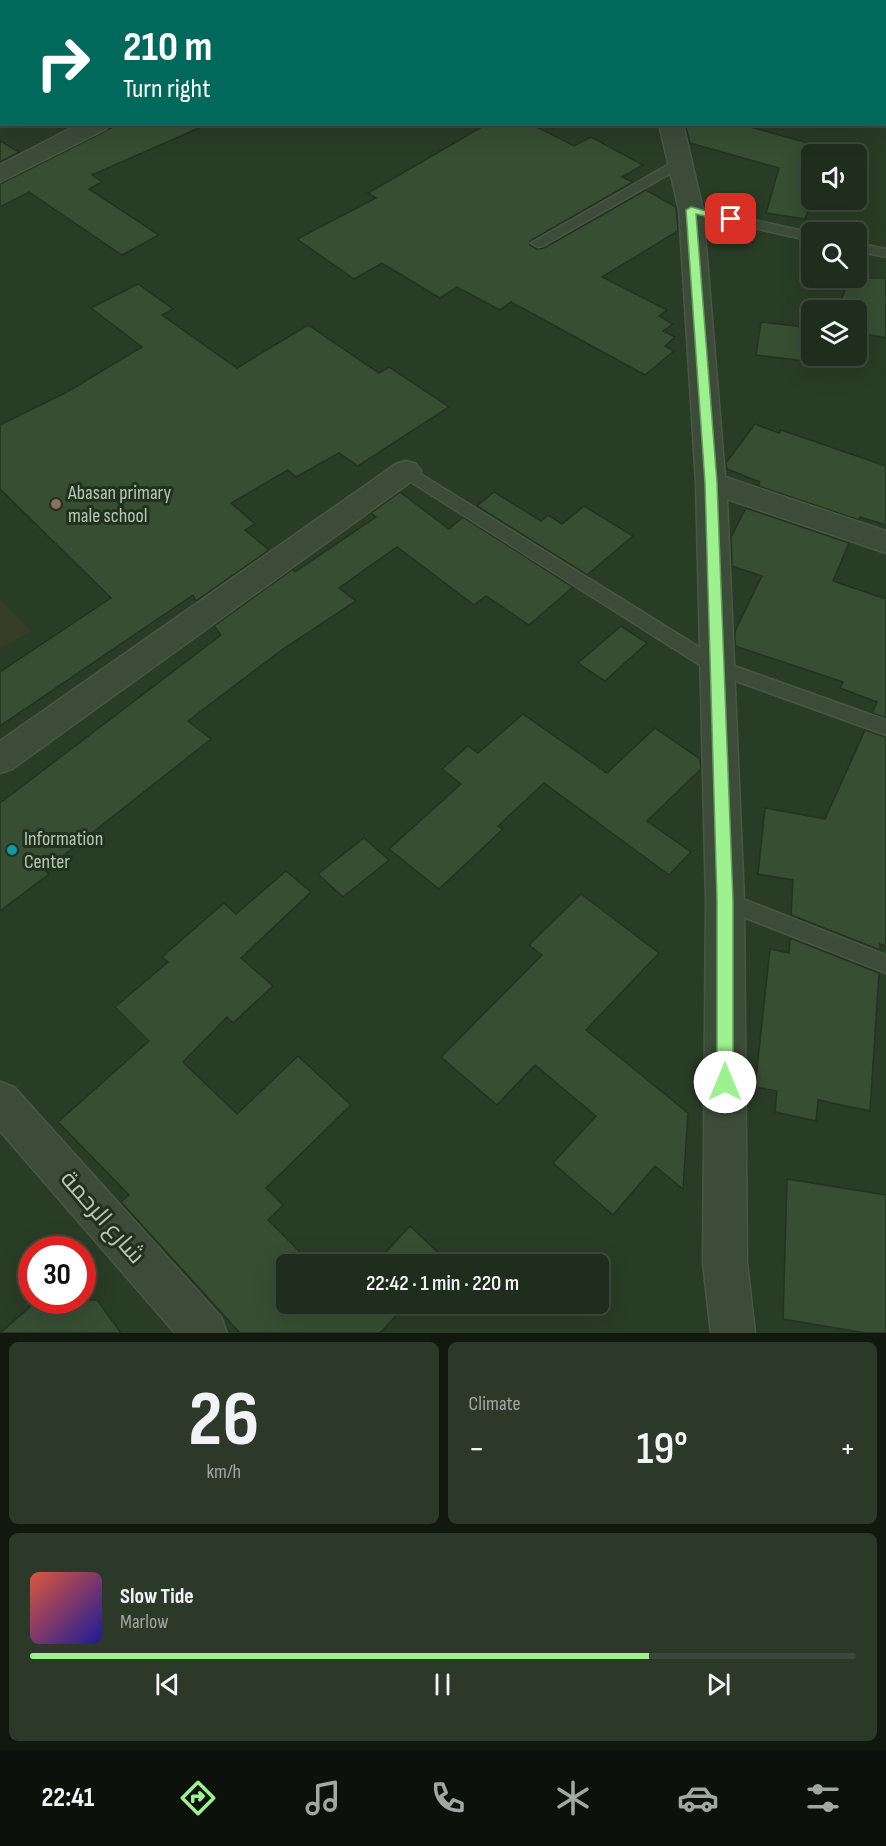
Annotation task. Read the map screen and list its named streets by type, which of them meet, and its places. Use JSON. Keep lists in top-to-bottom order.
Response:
{
  "streets": {
    "street": ["شارع الرحمة"]
  },
  "places": ["Abasan primary male school", "Information Center"],
  "page": {
    "turn": ["210 m", "Turn right"],
    "limit": "30",
    "trip": "22:42 · 1 min · 220 m",
    "tile": [
      ["26", "km/h"],
      "Climate"
    ],
    "heat": ["−", "19°", "+"],
    "song": ["Slow Tide", "Marlow"],
    "tabs": "22:41"
  }
}
